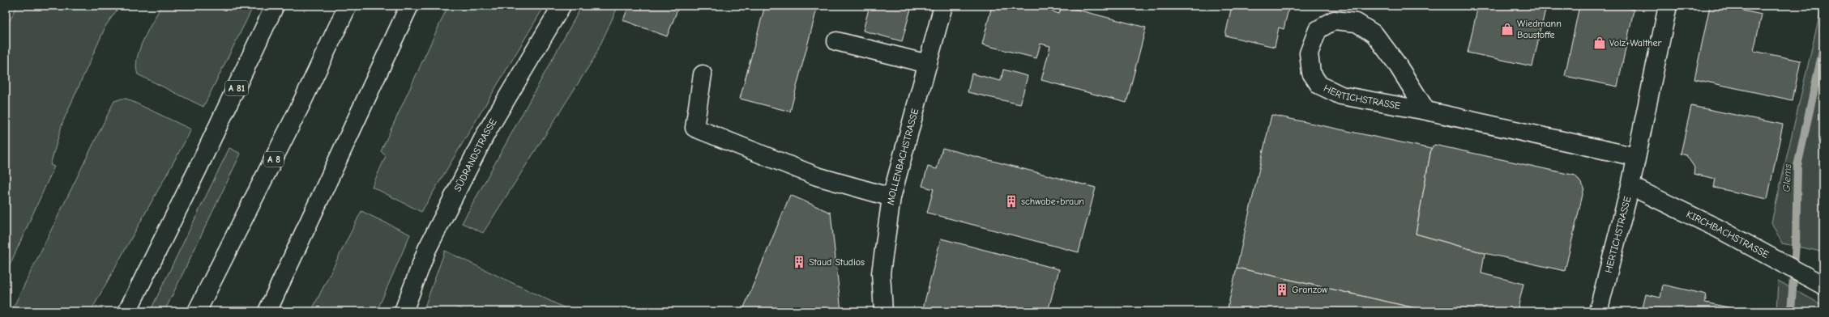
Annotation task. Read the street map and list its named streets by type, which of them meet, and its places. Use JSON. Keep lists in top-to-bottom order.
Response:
{
  "streets": {
    "main road": [
      "A 81",
      "HERTICHSTRASSE",
      "SÜDRANDSTRASSE",
      "MOLLENBACHSTRASSE",
      "A 8",
      "KIRCHBACHSTRASSE"
    ]
  },
  "crossings": [
    ["HERTICHSTRASSE", "KIRCHBACHSTRASSE"]
  ],
  "water": ["Glems"],
  "places": {
    "shop": ["Wiedmann Baustoffe", "Volz+Walther"],
    "building": ["schwabe+braun", "Staud Studios", "Granzow"]
  }
}
